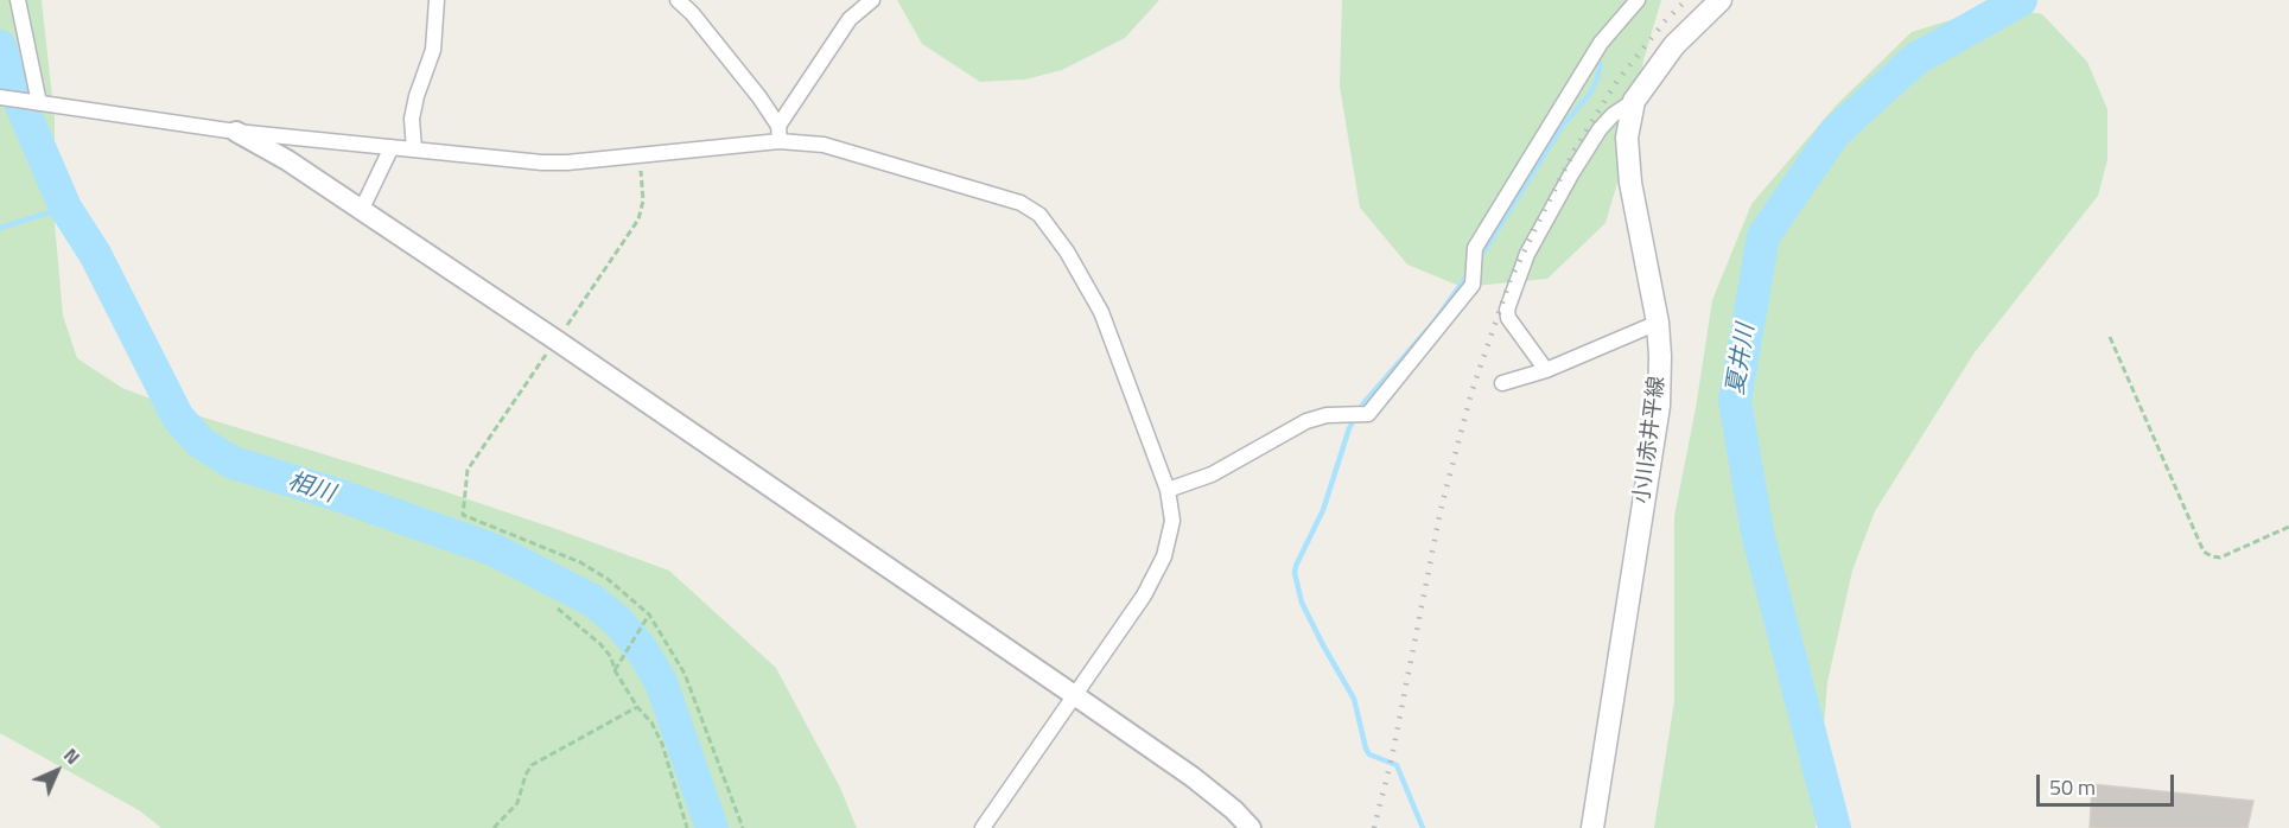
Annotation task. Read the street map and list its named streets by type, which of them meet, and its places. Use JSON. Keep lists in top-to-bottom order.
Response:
{
  "streets": {
    "main road": ["小川赤井平線"]
  },
  "water": ["夏井川", "相川"],
  "scale_bar": "50 m",
  "north": "top right"
}
